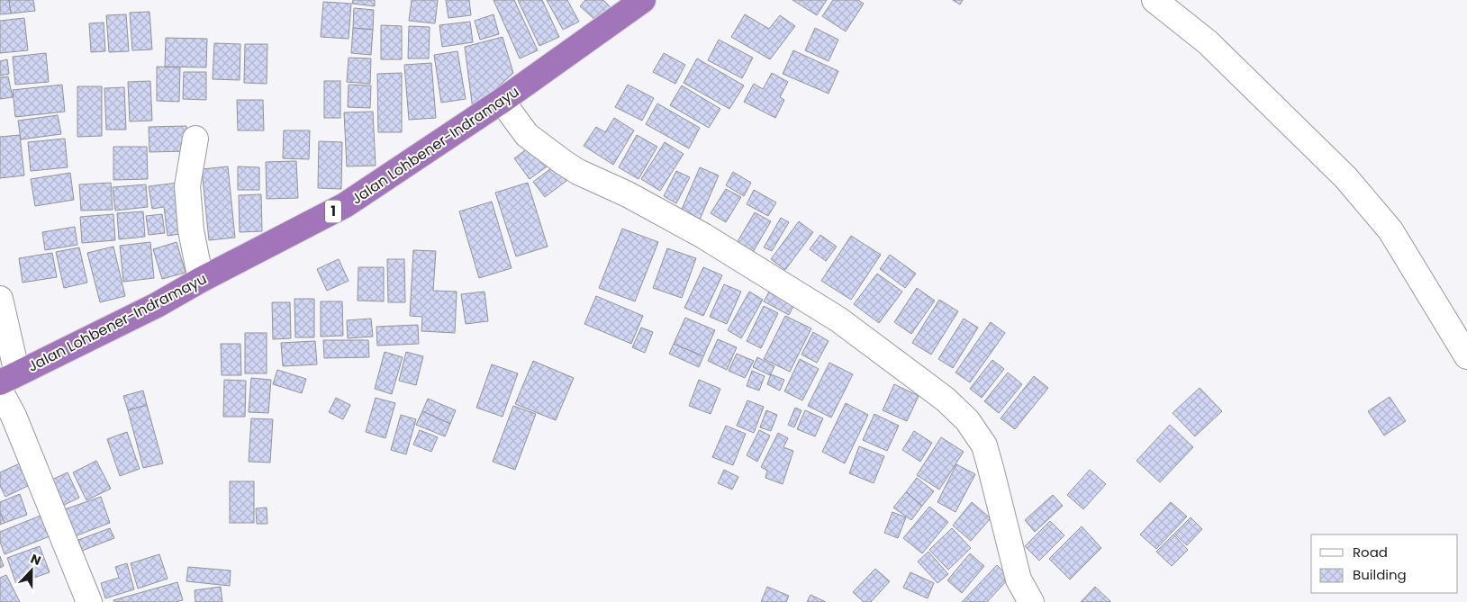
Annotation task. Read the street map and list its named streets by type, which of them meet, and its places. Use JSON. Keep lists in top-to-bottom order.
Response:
{
  "streets": {
    "highway": ["Jalan Lohbener-Indramayu", "1"]
  },
  "legend": ["Road", "Building"],
  "north": "top"
}
